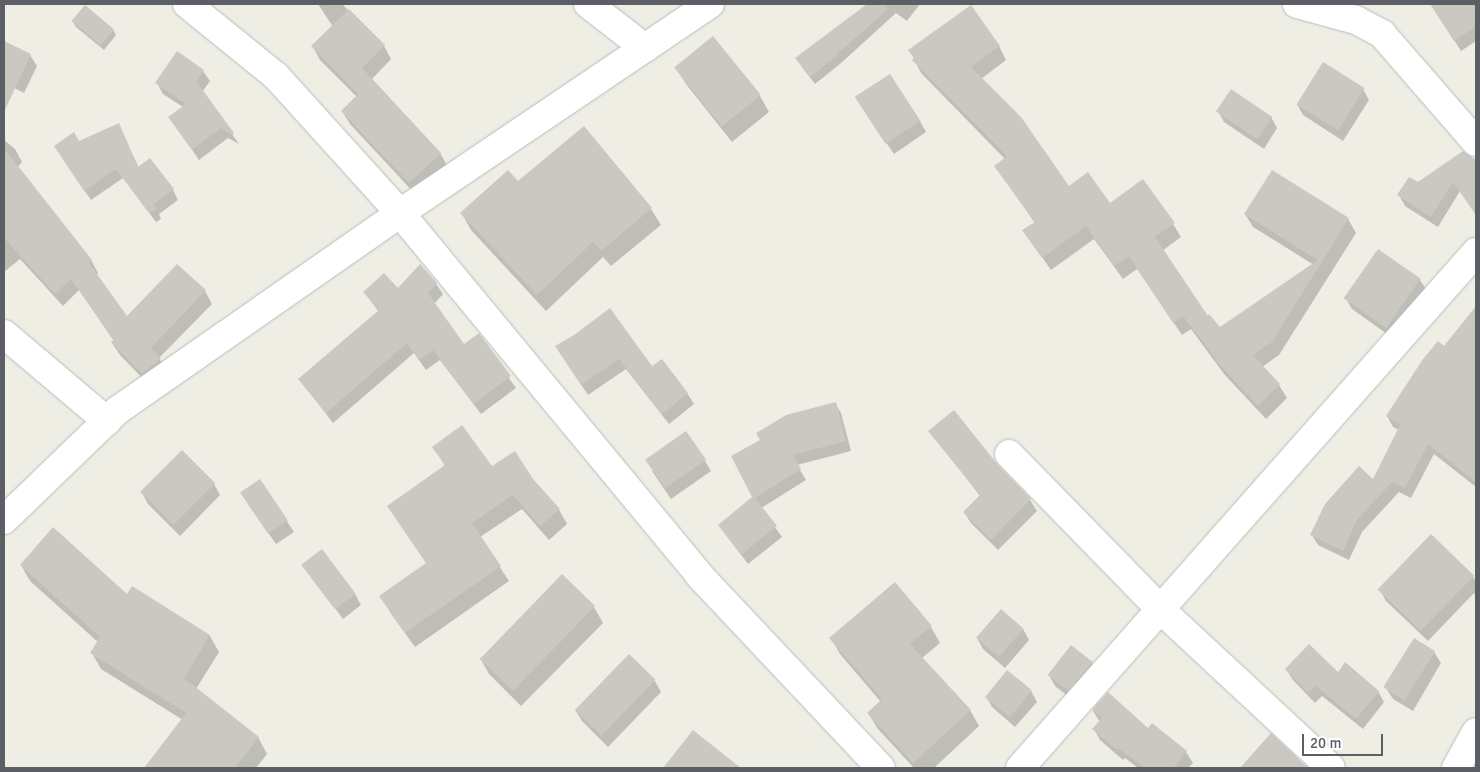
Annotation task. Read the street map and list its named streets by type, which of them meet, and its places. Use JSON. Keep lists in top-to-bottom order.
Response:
{
  "scale_bar": "20 m"
}
